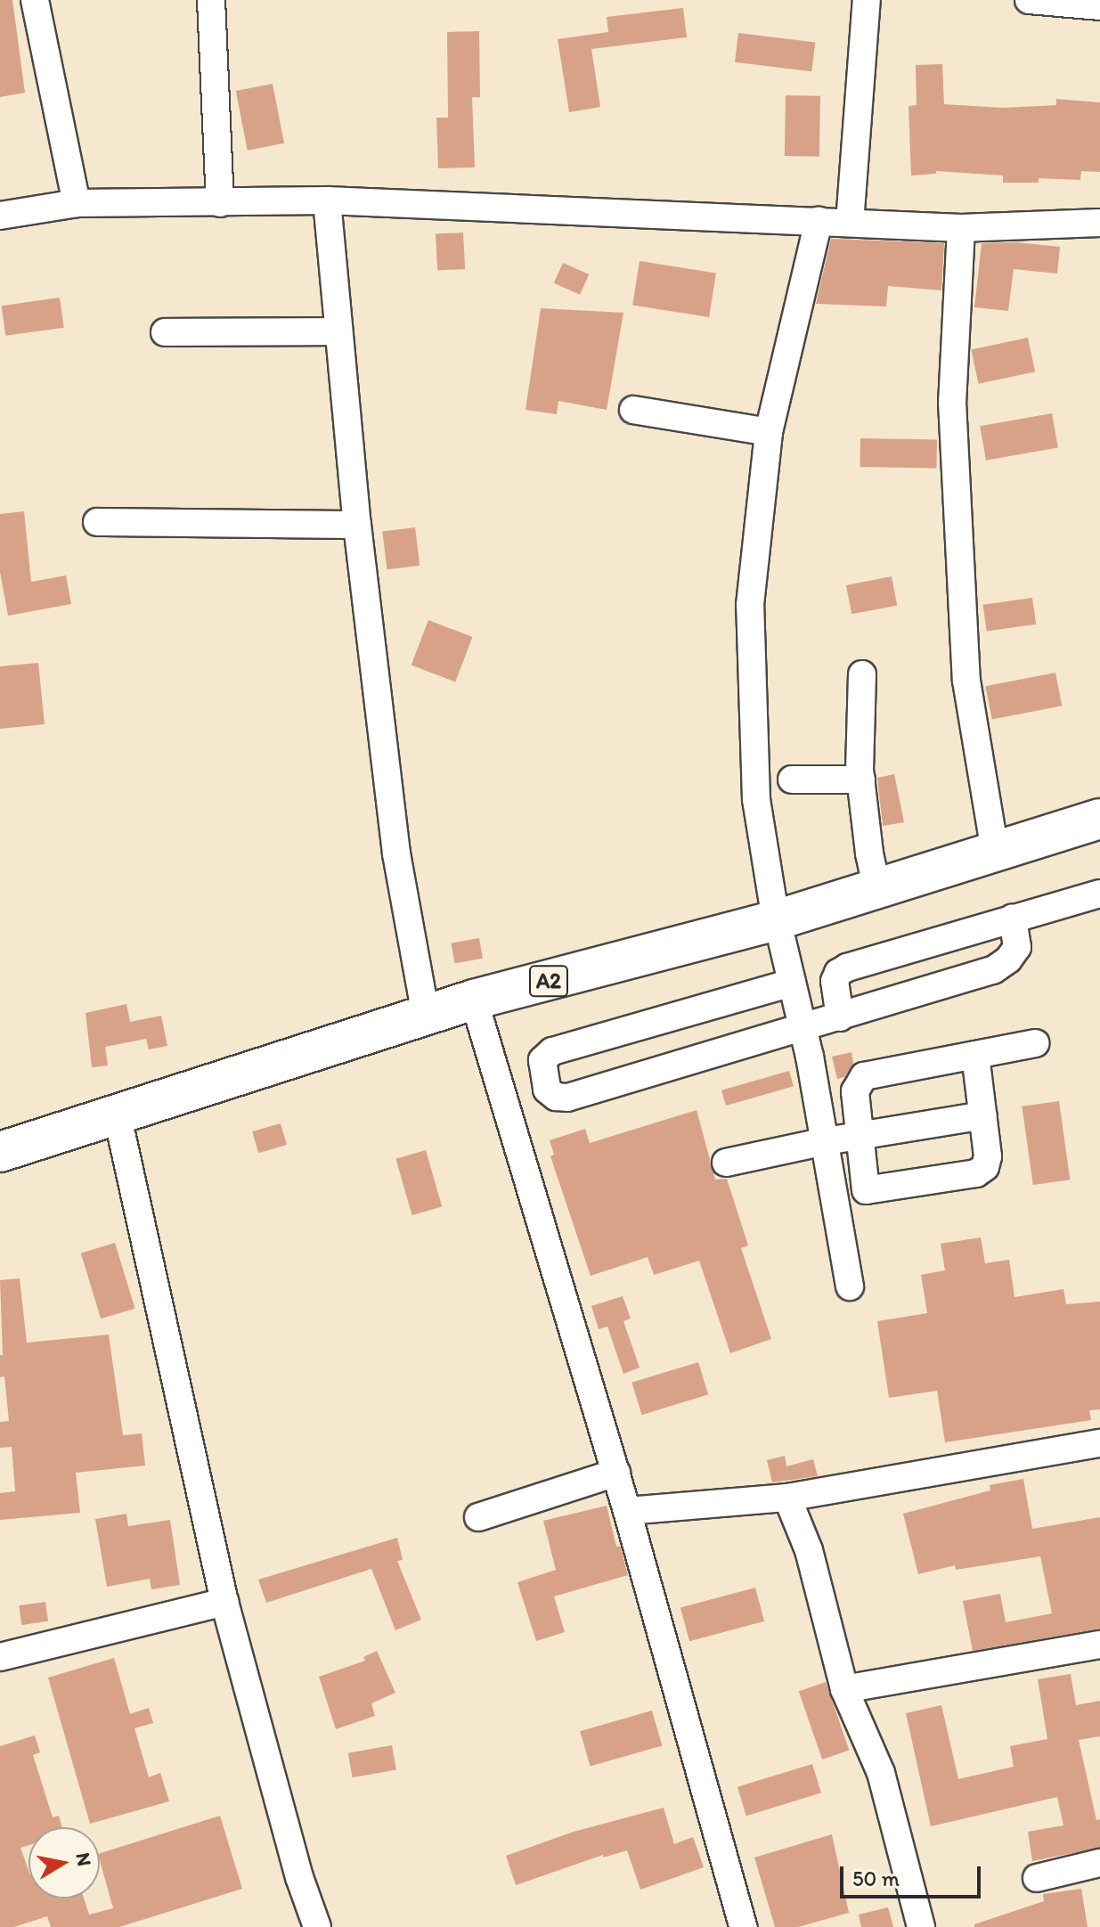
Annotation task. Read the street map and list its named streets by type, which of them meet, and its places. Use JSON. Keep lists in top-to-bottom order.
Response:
{
  "streets": {
    "highway": ["A2"]
  },
  "scale_bar": "50 m",
  "north": "right"
}
